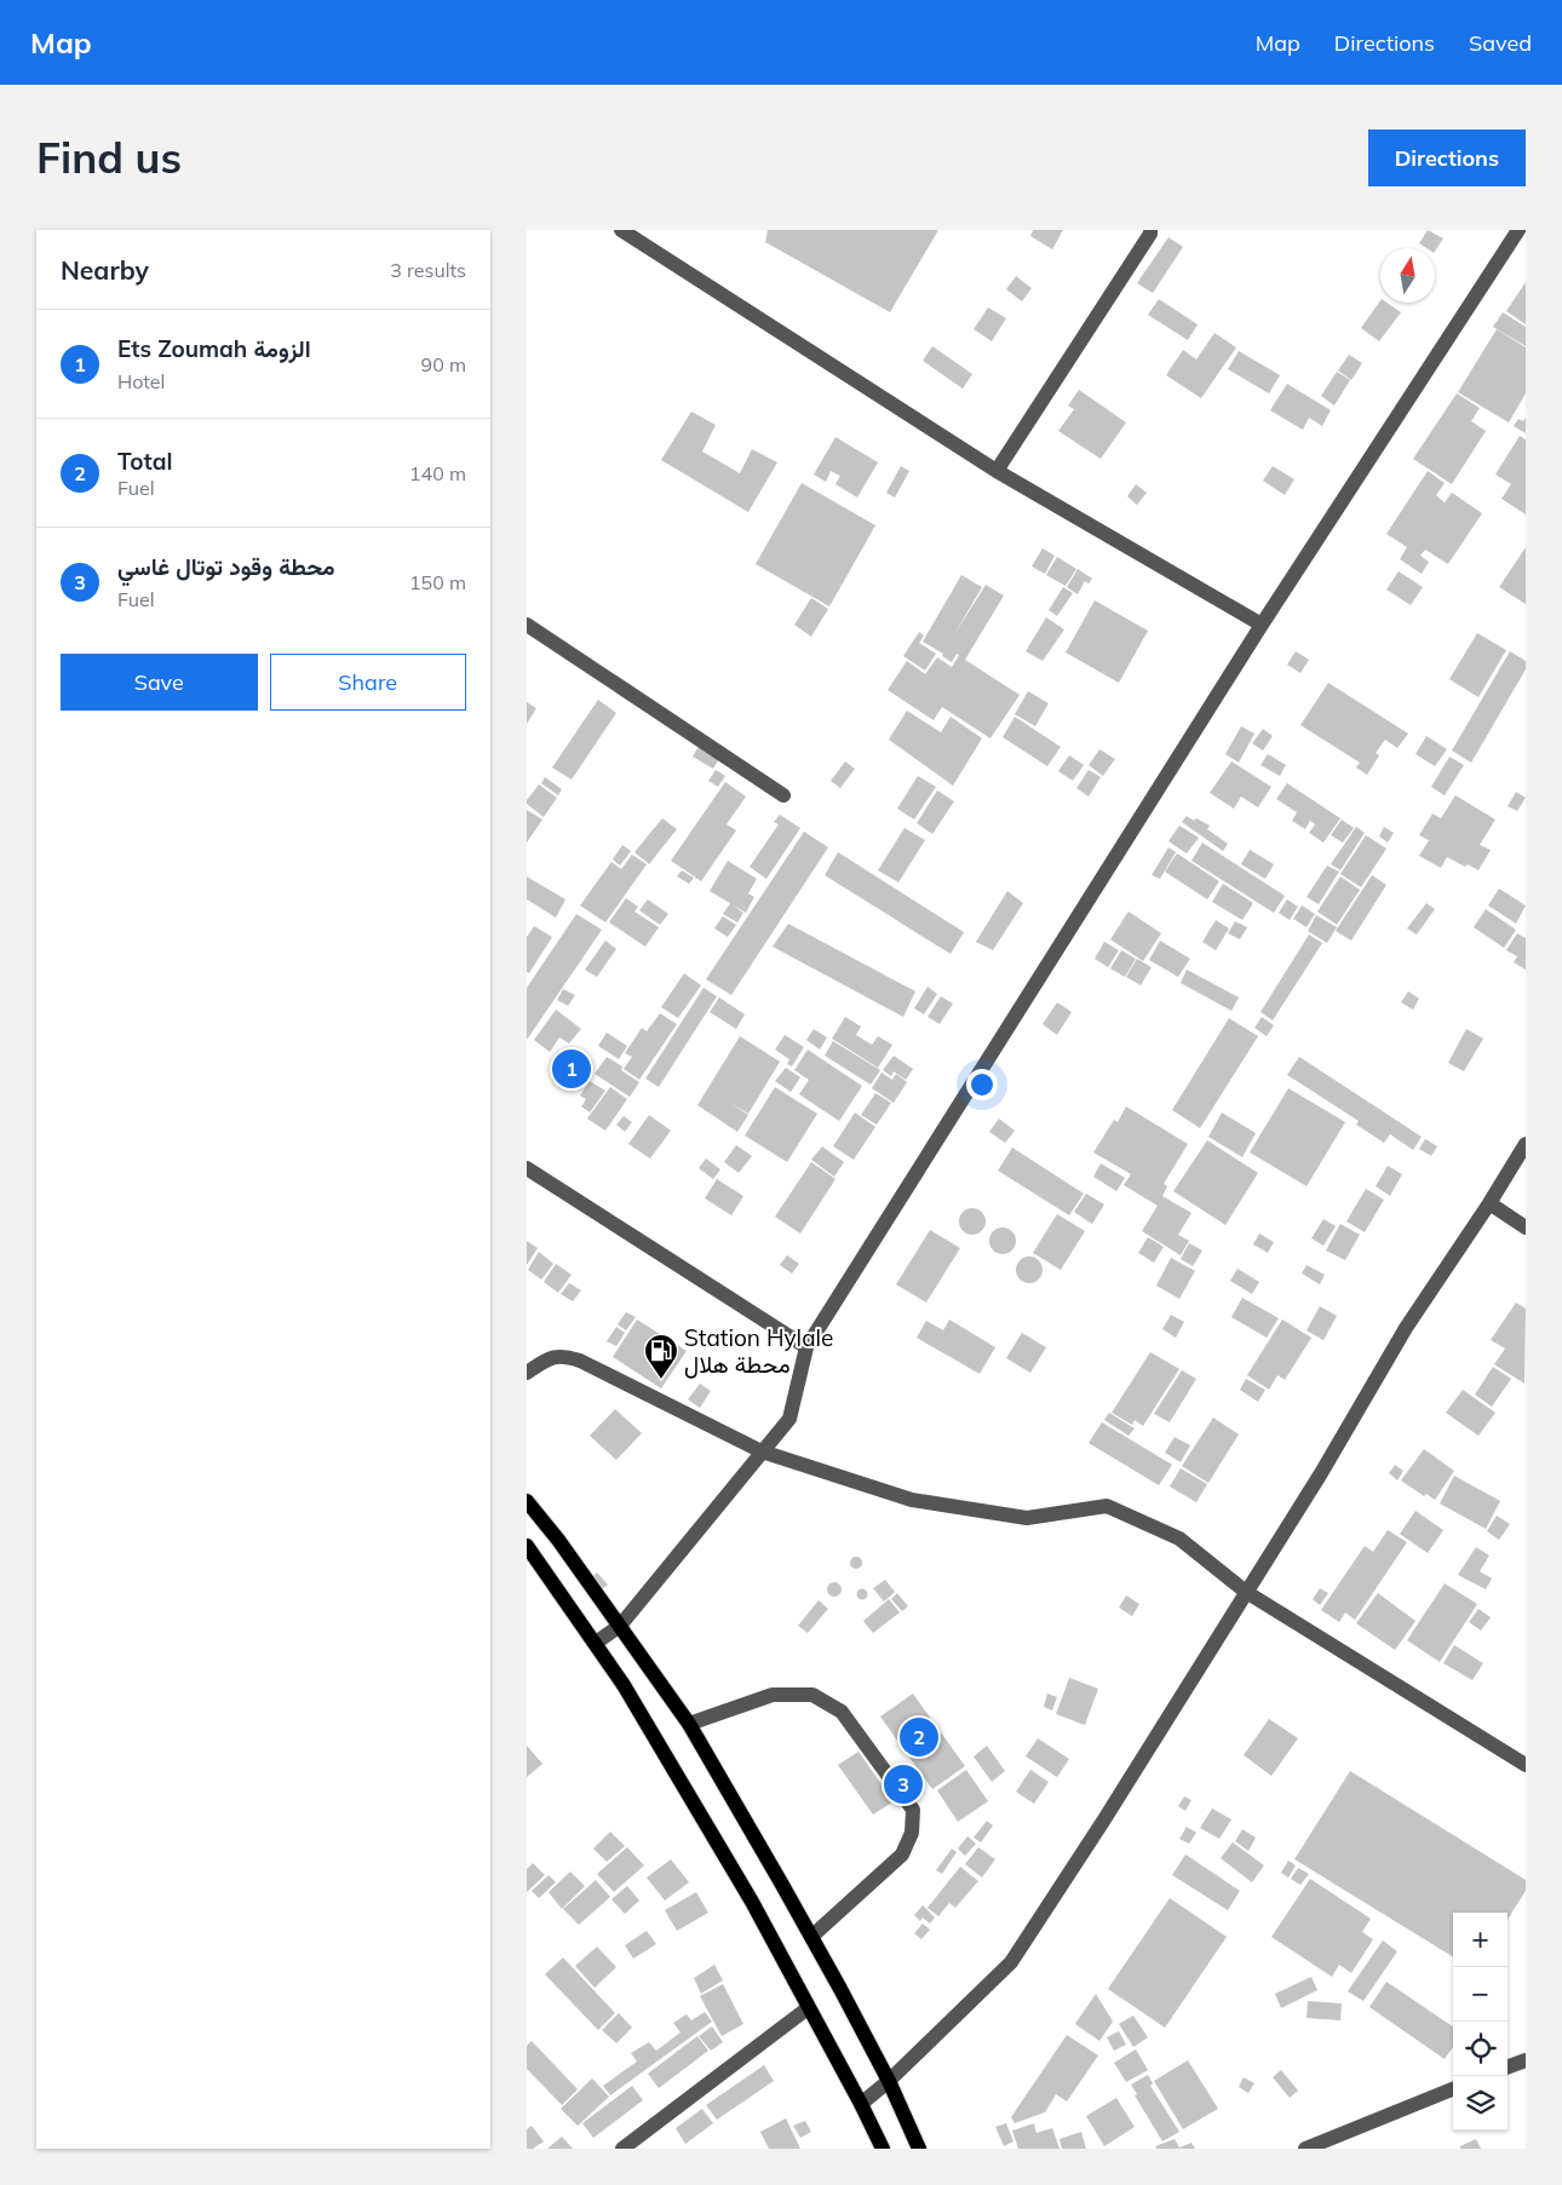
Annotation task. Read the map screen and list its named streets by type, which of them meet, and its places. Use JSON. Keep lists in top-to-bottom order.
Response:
{
  "places": {
    "fuel station": ["Station Hylale محطة هلال"]
  },
  "north": "top",
  "page": {
    "header": "Map",
    "nav": ["Map", "Directions", "Saved"],
    "buttons": [
      "Directions",
      ["Save", "Share"]
    ],
    "title": "Find us",
    "heading": ["Nearby", "3 results"],
    "list": [
      {
        "mark": "1",
        "name": "Ets Zoumah الزومة",
        "note": "Hotel",
        "value": "90 m"
      },
      {
        "mark": "2",
        "name": "Total",
        "note": "Fuel",
        "value": "140 m"
      },
      {
        "mark": "3",
        "name": "محطة وقود توتال غاسي",
        "note": "Fuel",
        "value": "150 m"
      }
    ],
    "pins": ["1", "2", "3"],
    "map_buttons": ["+", "−"]
  }
}
